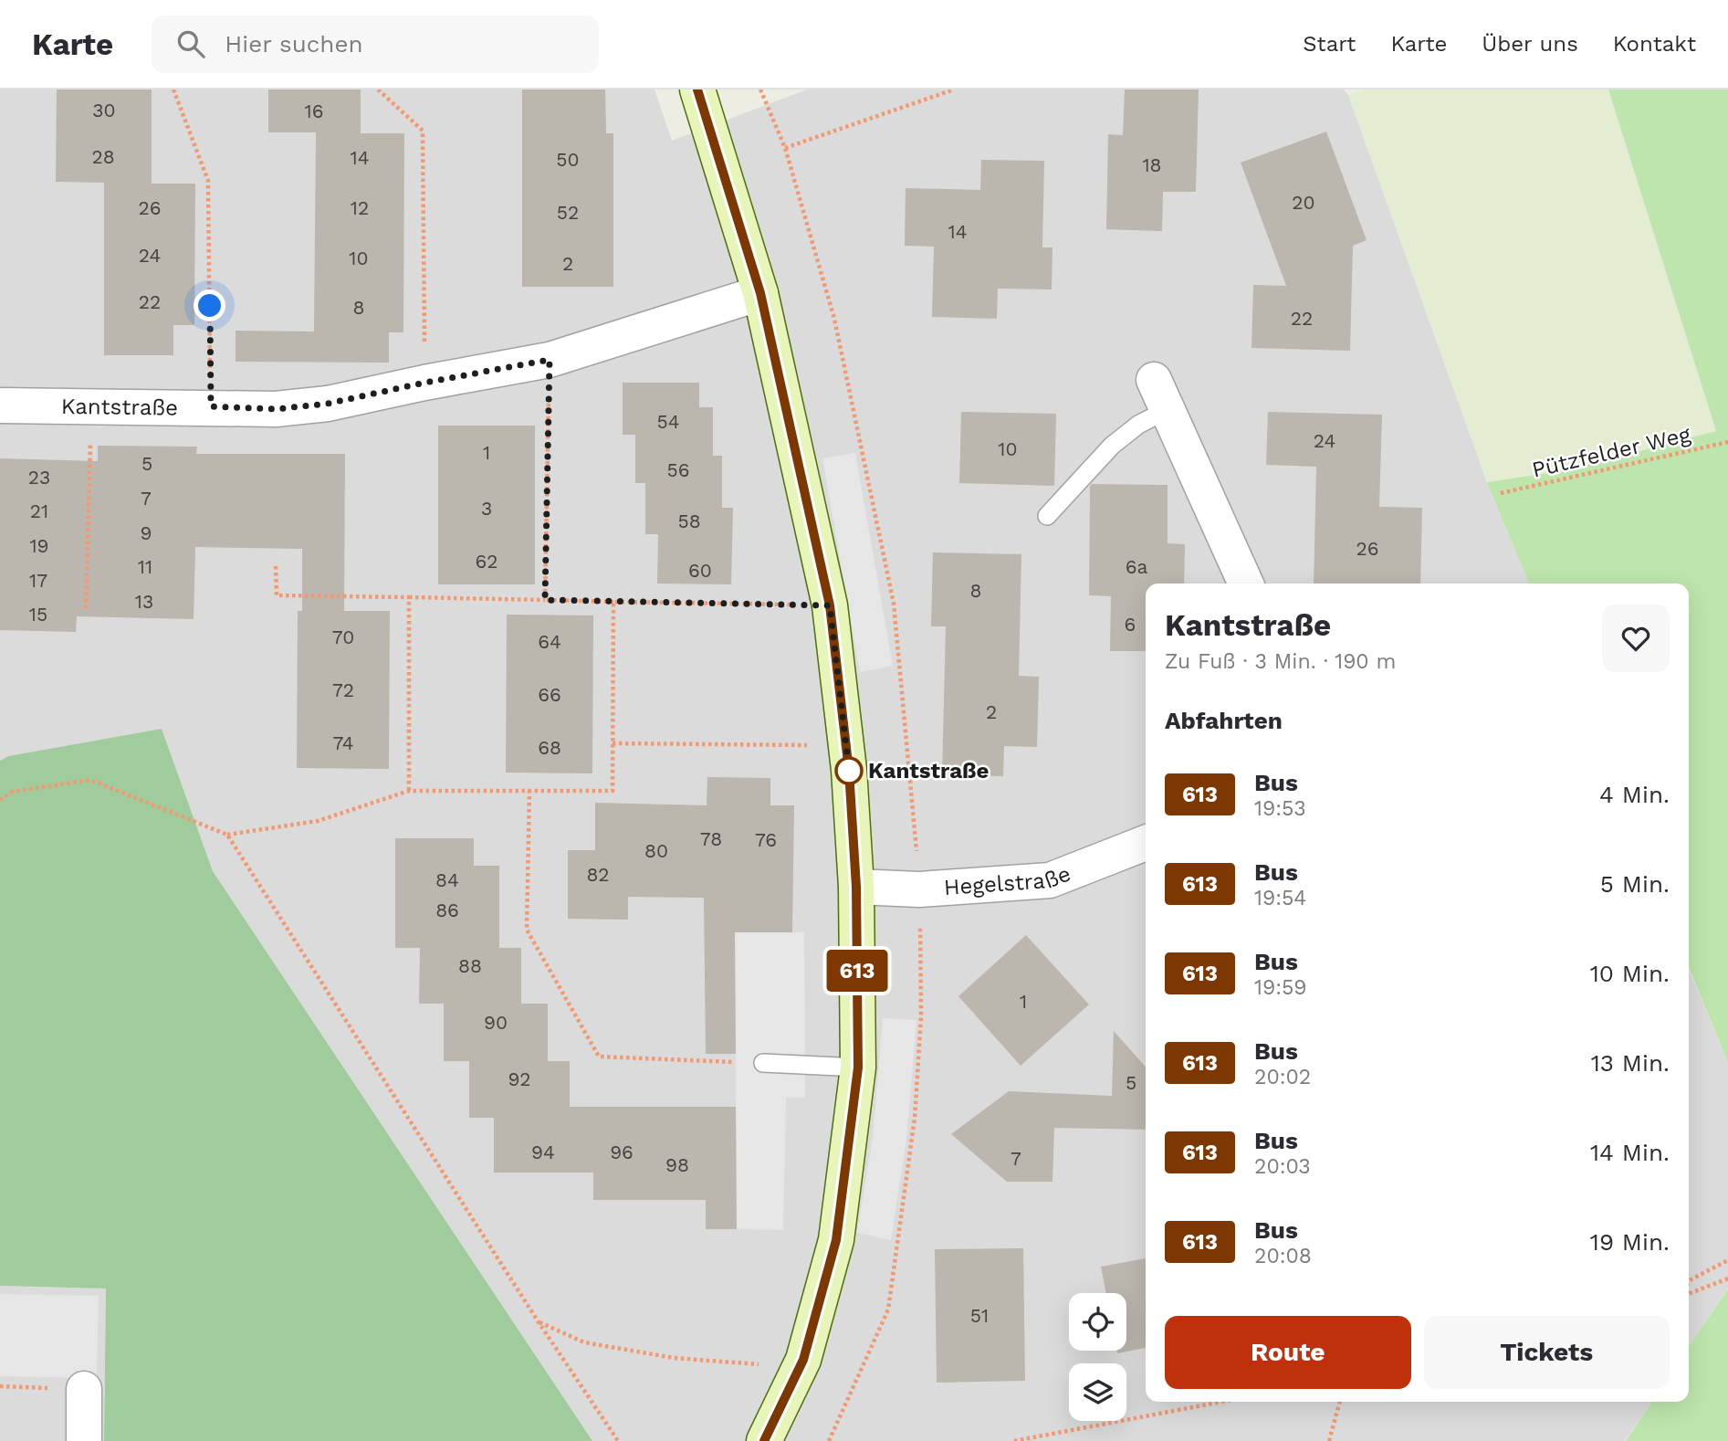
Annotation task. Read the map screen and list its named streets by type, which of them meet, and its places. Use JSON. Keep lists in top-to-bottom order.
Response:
{
  "streets": {
    "street": ["Kantstraße", "Hegelstraße"],
    "path": ["Pützfelder Weg"]
  },
  "places": ["Kantstraße"],
  "lines": ["bus line 613"],
  "house_numbers": [
    "30",
    "16",
    "28",
    "14",
    "50",
    "18",
    "20",
    "26",
    "12",
    "52",
    "14",
    "24",
    "10",
    "2",
    "22",
    "8",
    "22",
    "54",
    "24",
    "10",
    "1",
    "5",
    "56",
    "23",
    "7",
    "3",
    "21",
    "58",
    "9",
    "19",
    "26",
    "62",
    "11",
    "6a",
    "60",
    "17",
    "8",
    "13",
    "15",
    "6",
    "70",
    "64",
    "72",
    "66",
    "2",
    "74",
    "68",
    "78",
    "76",
    "80",
    "82",
    "84",
    "86",
    "88",
    "1",
    "90",
    "92",
    "5",
    "94",
    "96",
    "7",
    "98",
    "51"
  ],
  "page": {
    "header": "Karte",
    "search": "Hier suchen",
    "nav": [
      "Start",
      "Karte",
      "Über uns",
      "Kontakt"
    ],
    "on_map": "613",
    "heading": [
      ["Kantstraße", "Zu Fuß · 3 Min. · 190 m"],
      "Abfahrten"
    ],
    "list": [
      {
        "mark": "613",
        "name": "Bus",
        "note": "19:53",
        "value": "4 Min."
      },
      {
        "mark": "613",
        "name": "Bus",
        "note": "19:54",
        "value": "5 Min."
      },
      {
        "mark": "613",
        "name": "Bus",
        "note": "19:59",
        "value": "10 Min."
      },
      {
        "mark": "613",
        "name": "Bus",
        "note": "20:02",
        "value": "13 Min."
      },
      {
        "mark": "613",
        "name": "Bus",
        "note": "20:03",
        "value": "14 Min."
      },
      {
        "mark": "613",
        "name": "Bus",
        "note": "20:08",
        "value": "19 Min."
      }
    ],
    "buttons": ["Route", "Tickets"]
  }
}
